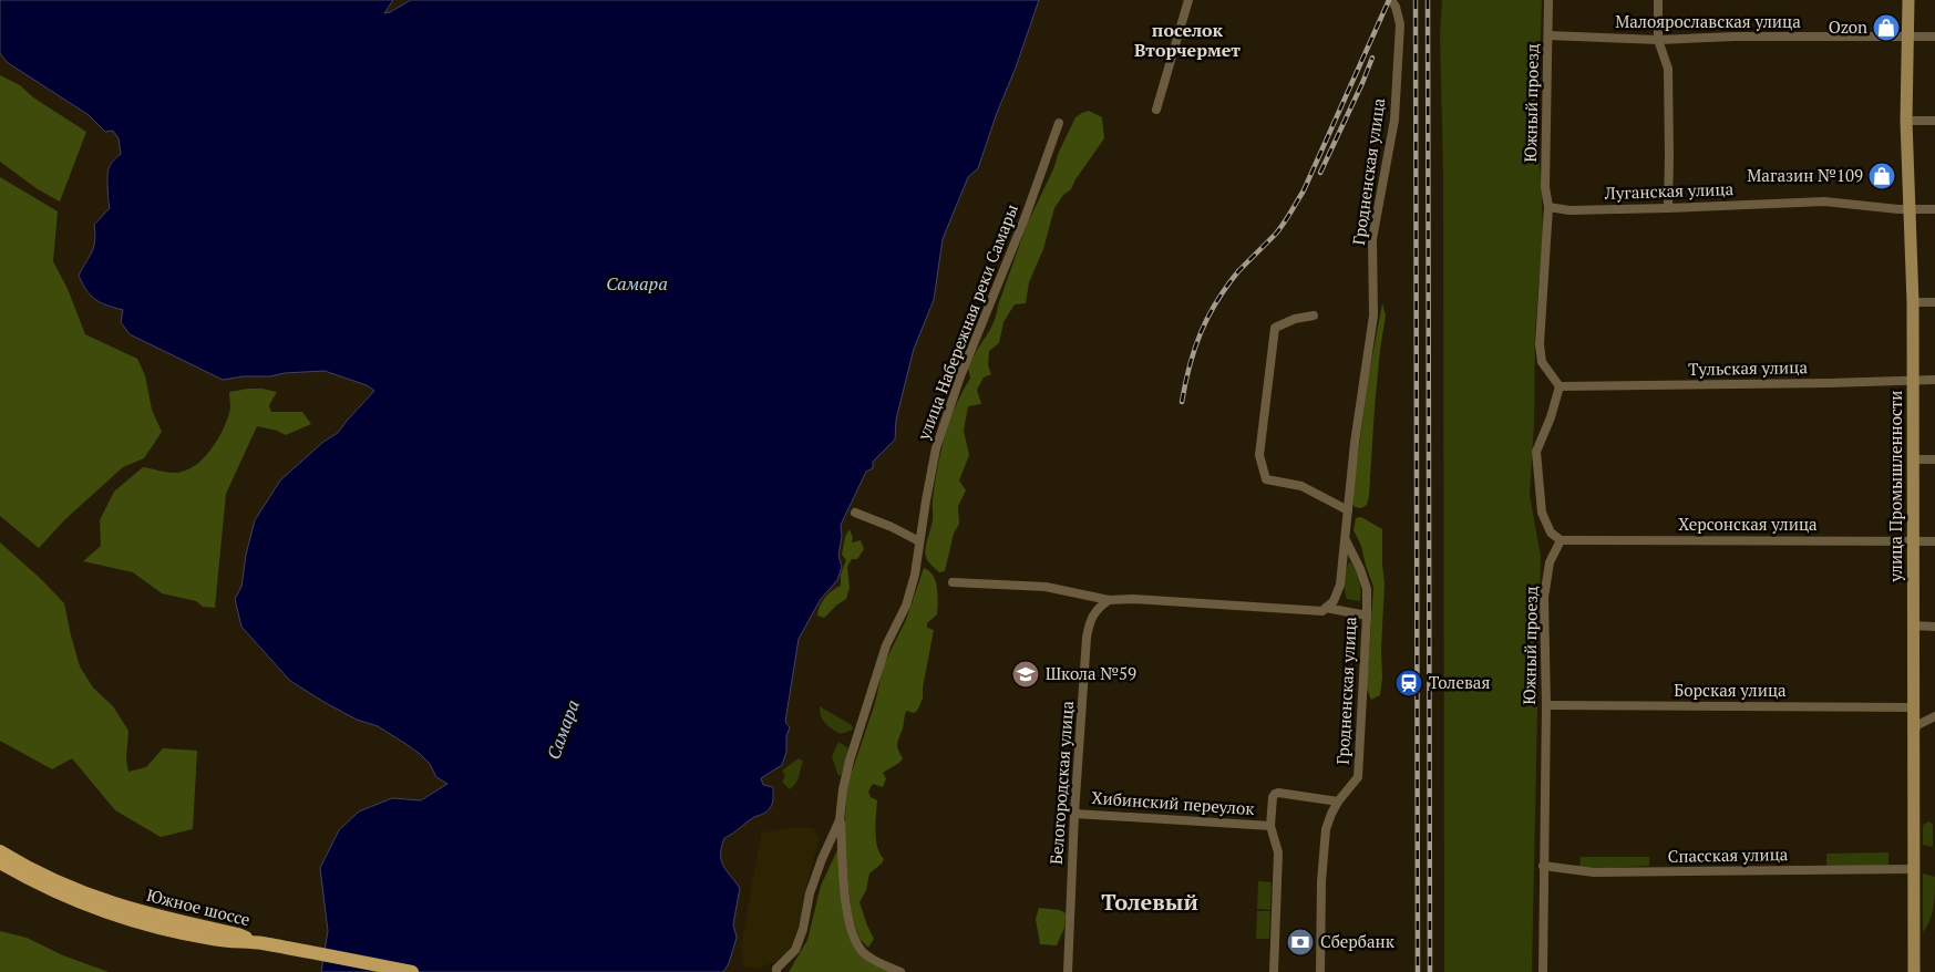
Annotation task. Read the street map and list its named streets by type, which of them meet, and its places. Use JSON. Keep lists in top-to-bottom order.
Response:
{
  "streets": {
    "main road": ["улица Промышленности", "Южное шоссе"],
    "street": [
      "Малоярославская улица",
      "Южный проезд",
      "Гродненская улица",
      "Луганская улица",
      "улица Набережная реки Самары",
      "Тульская улица",
      "Херсонская улица",
      "Борская улица",
      "Белогородская улица",
      "Хибинский переулок",
      "Спасская улица"
    ]
  },
  "crossings": [
    ["Малоярославская улица", "Южный проезд"],
    ["Малоярославская улица", "улица Промышленности"],
    ["Южный проезд", "Луганская улица"],
    ["Южный проезд", "Тульская улица"],
    ["Южный проезд", "Херсонская улица"],
    ["Южный проезд", "Борская улица"],
    ["Южный проезд", "Спасская улица"],
    ["Гродненская улица", "Хибинский переулок"],
    ["Луганская улица", "улица Промышленности"],
    ["Тульская улица", "улица Промышленности"],
    ["улица Промышленности", "Херсонская улица"],
    ["улица Промышленности", "Борская улица"],
    ["улица Промышленности", "Спасская улица"],
    ["Белогородская улица", "Хибинский переулок"]
  ],
  "districts": ["поселок Вторчермет", "Толевый"],
  "water": ["Самара"],
  "places": {
    "shop": ["Ozon", "Магазин №109"],
    "school or university": ["Школа №59"],
    "station": ["Толевая"],
    "bank": ["Сбербанк"]
  }
}
